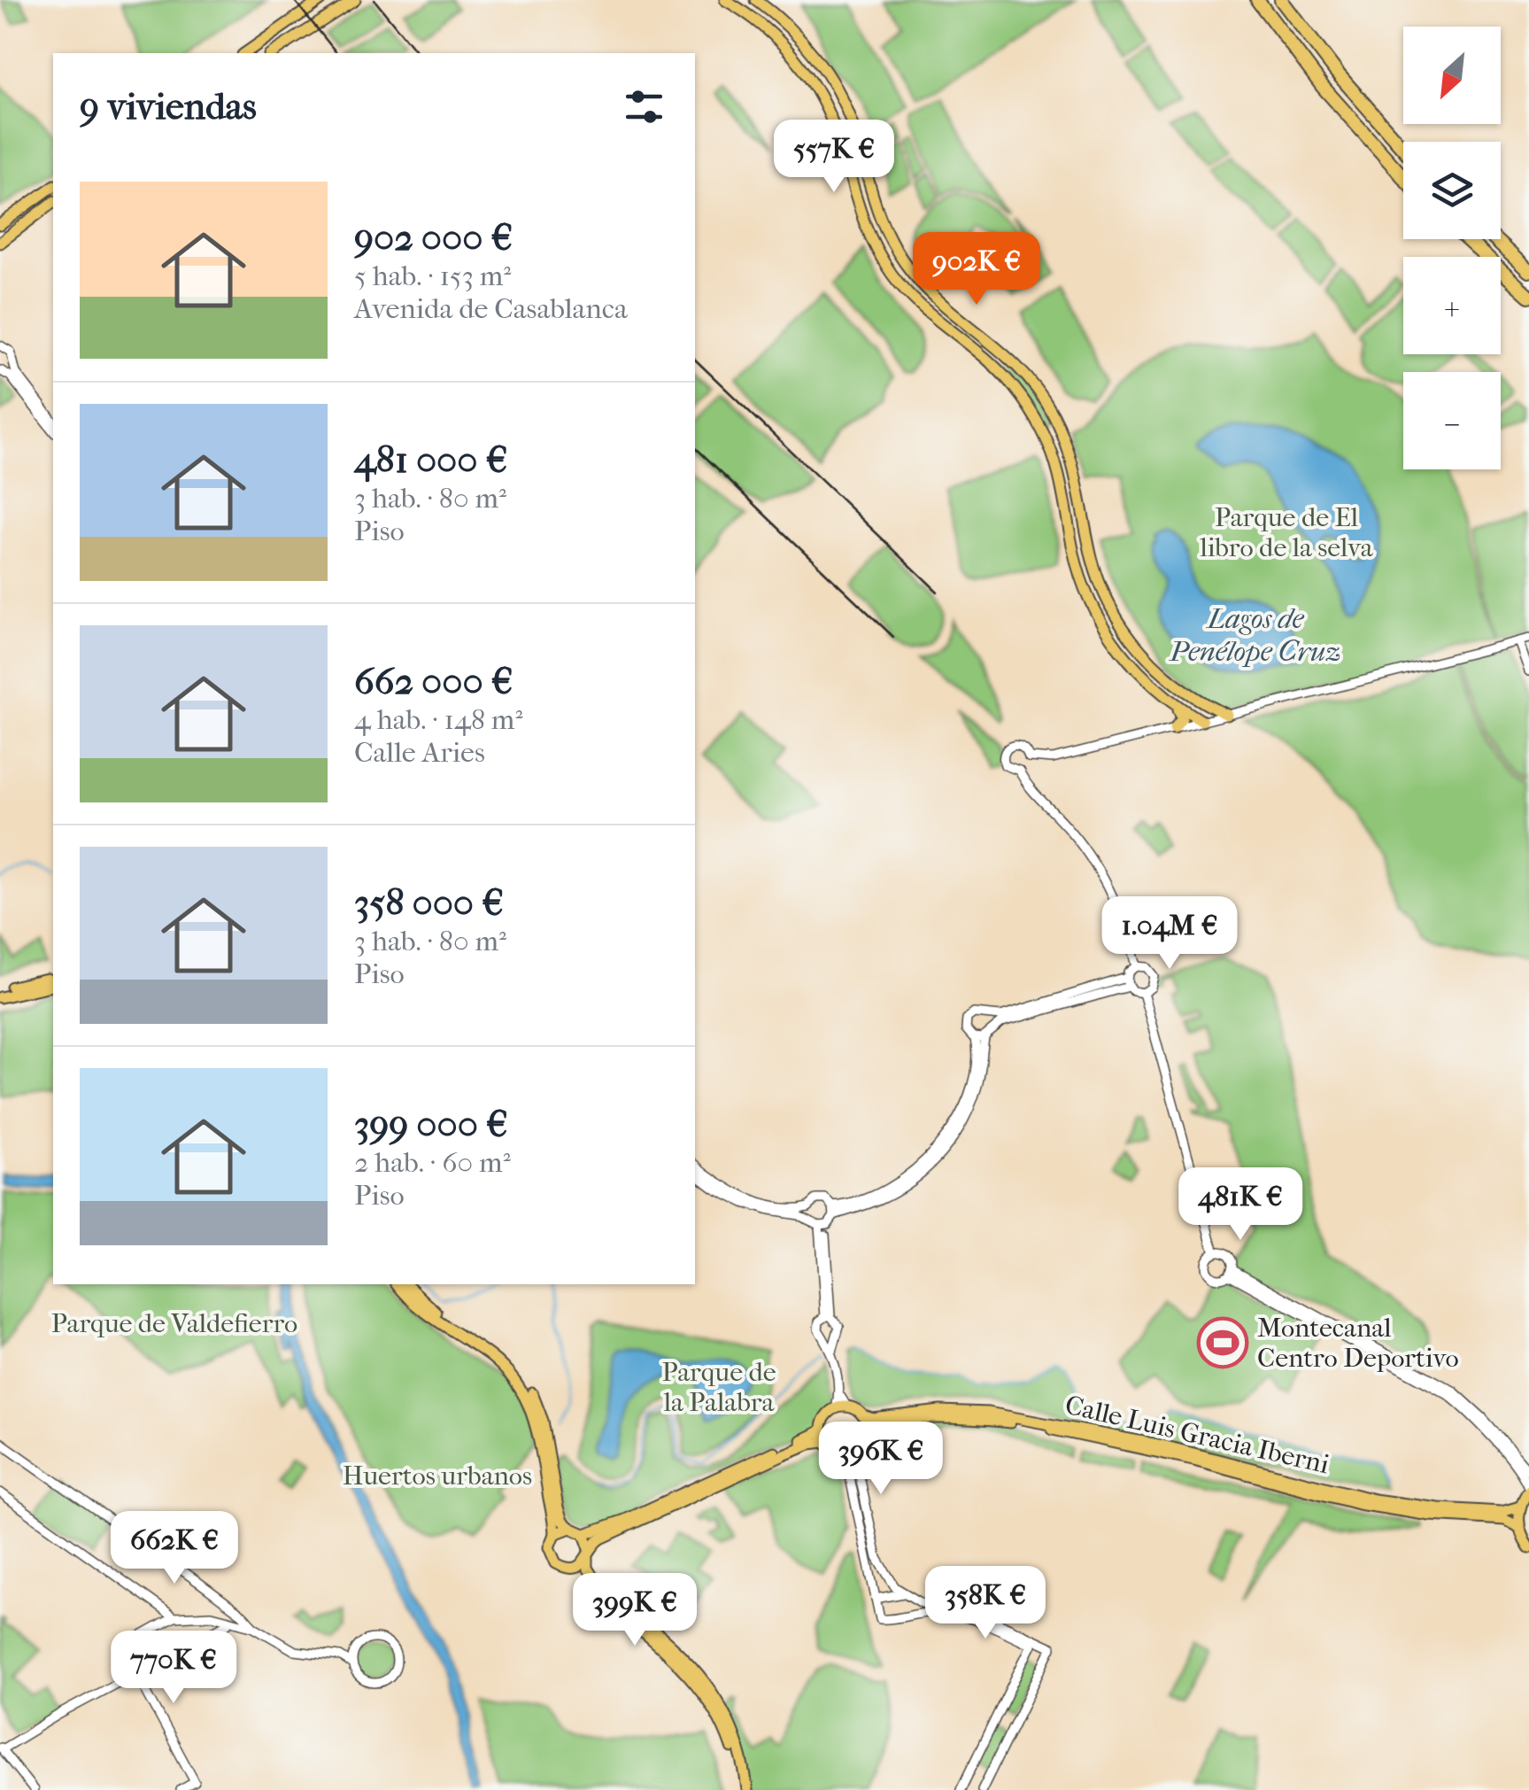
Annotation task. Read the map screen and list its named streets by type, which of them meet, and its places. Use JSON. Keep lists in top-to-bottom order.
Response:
{
  "streets": {
    "main road": ["Calle Luis Gracia Iberni"]
  },
  "water": ["Lagos de Penélope Cruz"],
  "parks": [
    "Parque de El libro de la selva",
    "Parque de Valdefierro",
    "Parque de la Palabra",
    "Huertos urbanos"
  ],
  "places": {
    "sports": ["Montecanal Centro Deportivo"]
  },
  "north": "bottom left",
  "page": {
    "map_buttons": ["+", "−"],
    "heading": "9 viviendas",
    "price": [
      "557K €",
      "902K €",
      "1.04M €",
      "481K €",
      "396K €",
      "662K €",
      "358K €",
      "399K €",
      "770K €"
    ],
    "list": [
      {
        "name": "902 000 €",
        "note": "5 hab. · 153 m² · Avenida de Casablanca"
      },
      {
        "name": "481 000 €",
        "note": "3 hab. · 80 m² · Piso"
      },
      {
        "name": "662 000 €",
        "note": "4 hab. · 148 m² · Calle Aries"
      },
      {
        "name": "358 000 €",
        "note": "3 hab. · 80 m² · Piso"
      },
      {
        "name": "399 000 €",
        "note": "2 hab. · 60 m² · Piso"
      }
    ]
  }
}
